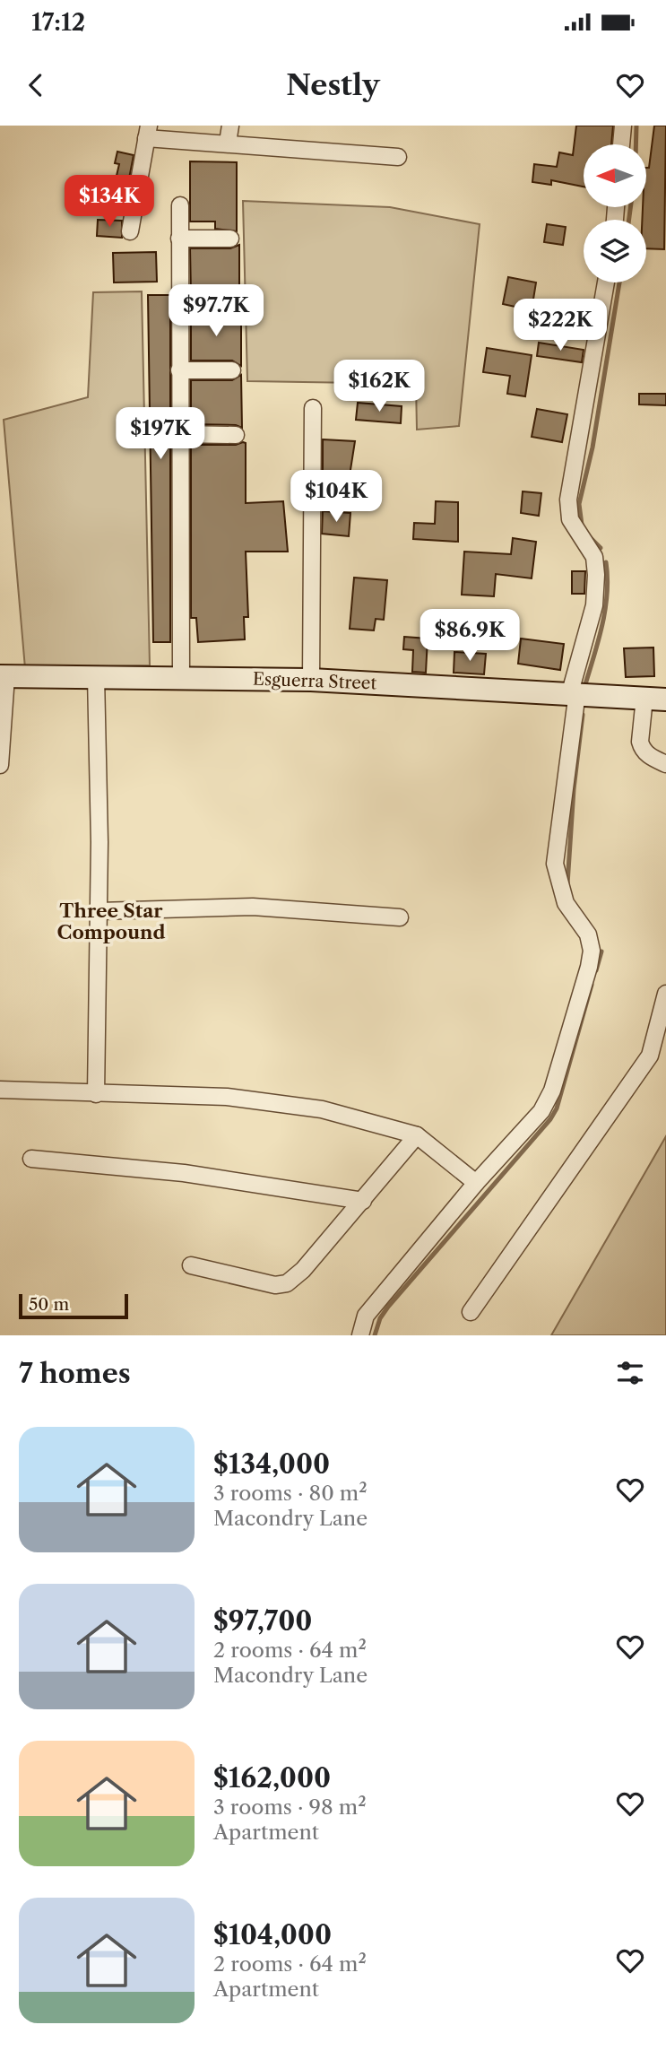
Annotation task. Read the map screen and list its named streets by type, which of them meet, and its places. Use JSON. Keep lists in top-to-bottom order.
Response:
{
  "streets": {
    "main road": ["Esguerra Street"]
  },
  "districts": ["Three Star Compound"],
  "scale_bar": "50 m",
  "north": "left",
  "page": {
    "status": "17:12",
    "header": "Nestly",
    "price": [
      "$134K",
      "$97.7K",
      "$222K",
      "$162K",
      "$197K",
      "$104K",
      "$86.9K"
    ],
    "scale": "50 m",
    "heading": "7 homes",
    "list": [
      {
        "name": "$134,000",
        "note": "3 rooms · 80 m² · Macondry Lane"
      },
      {
        "name": "$97,700",
        "note": "2 rooms · 64 m² · Macondry Lane"
      },
      {
        "name": "$162,000",
        "note": "3 rooms · 98 m² · Apartment"
      },
      {
        "name": "$104,000",
        "note": "2 rooms · 64 m² · Apartment"
      }
    ]
  }
}
